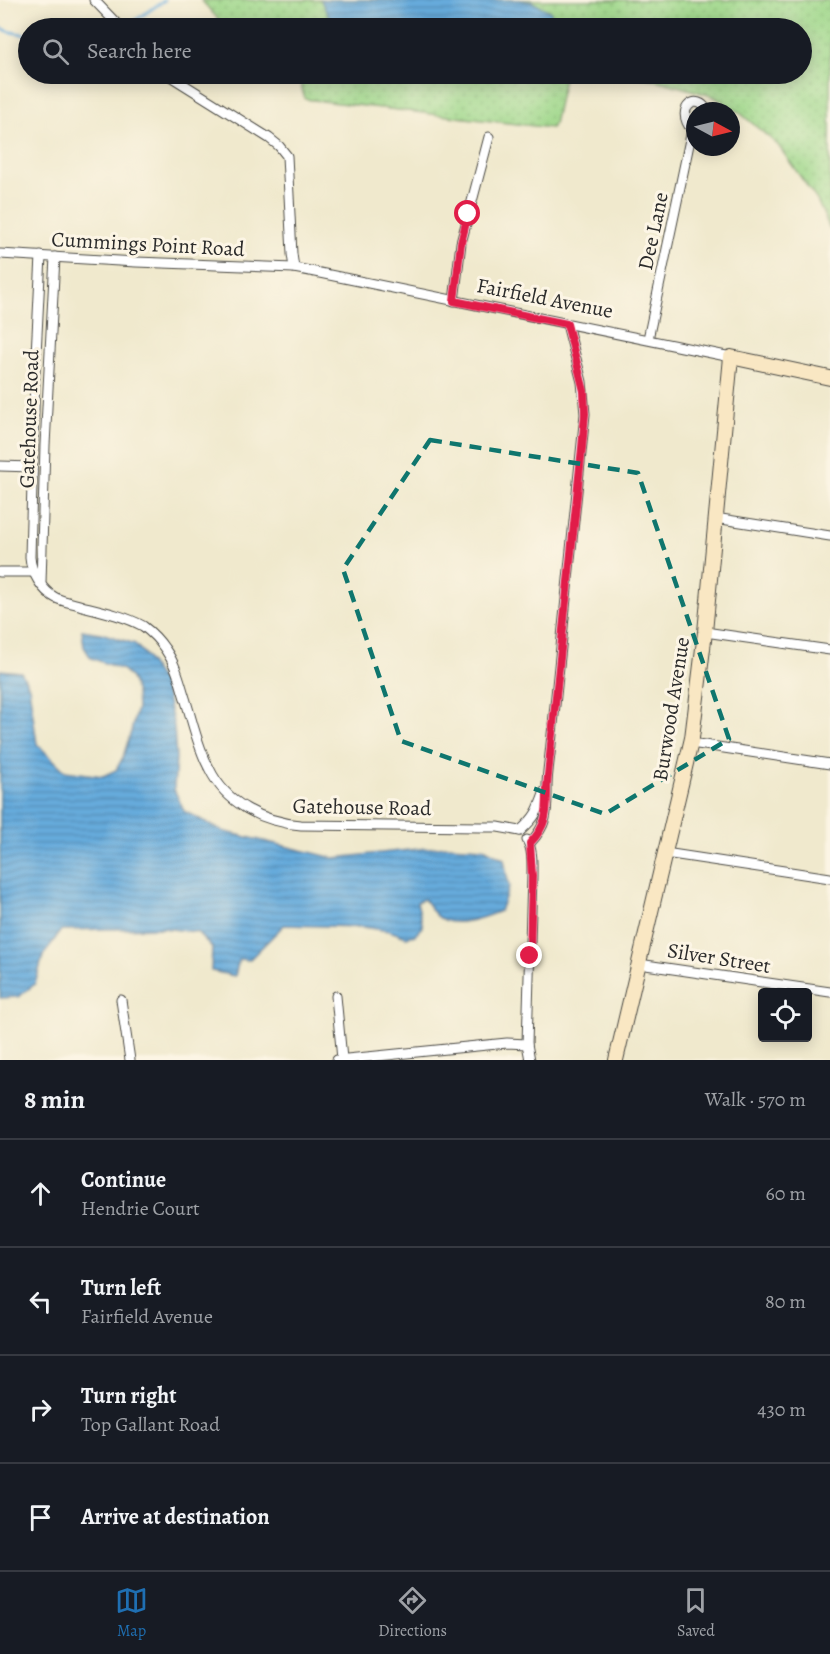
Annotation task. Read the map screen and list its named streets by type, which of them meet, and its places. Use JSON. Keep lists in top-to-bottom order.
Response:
{
  "streets": {
    "street": [
      "Dee Lane",
      "Cummings Point Road",
      "Fairfield Avenue",
      "Gatehouse Road",
      "Burwood Avenue",
      "Silver Street"
    ]
  },
  "crossings": [
    ["Dee Lane", "Fairfield Avenue"],
    ["Cummings Point Road", "Fairfield Avenue"],
    ["Cummings Point Road", "Gatehouse Road"],
    ["Fairfield Avenue", "Burwood Avenue"],
    ["Burwood Avenue", "Silver Street"]
  ],
  "north": "right",
  "page": {
    "search": "Search here",
    "heading": ["8 min", "Walk · 570 m"],
    "list": [
      ["Continue", "Hendrie Court", "60 m"],
      ["Turn left", "Fairfield Avenue", "80 m"],
      ["Turn right", "Top Gallant Road", "430 m"],
      "Arrive at destination"
    ],
    "nav": ["Map", "Directions", "Saved"]
  }
}
